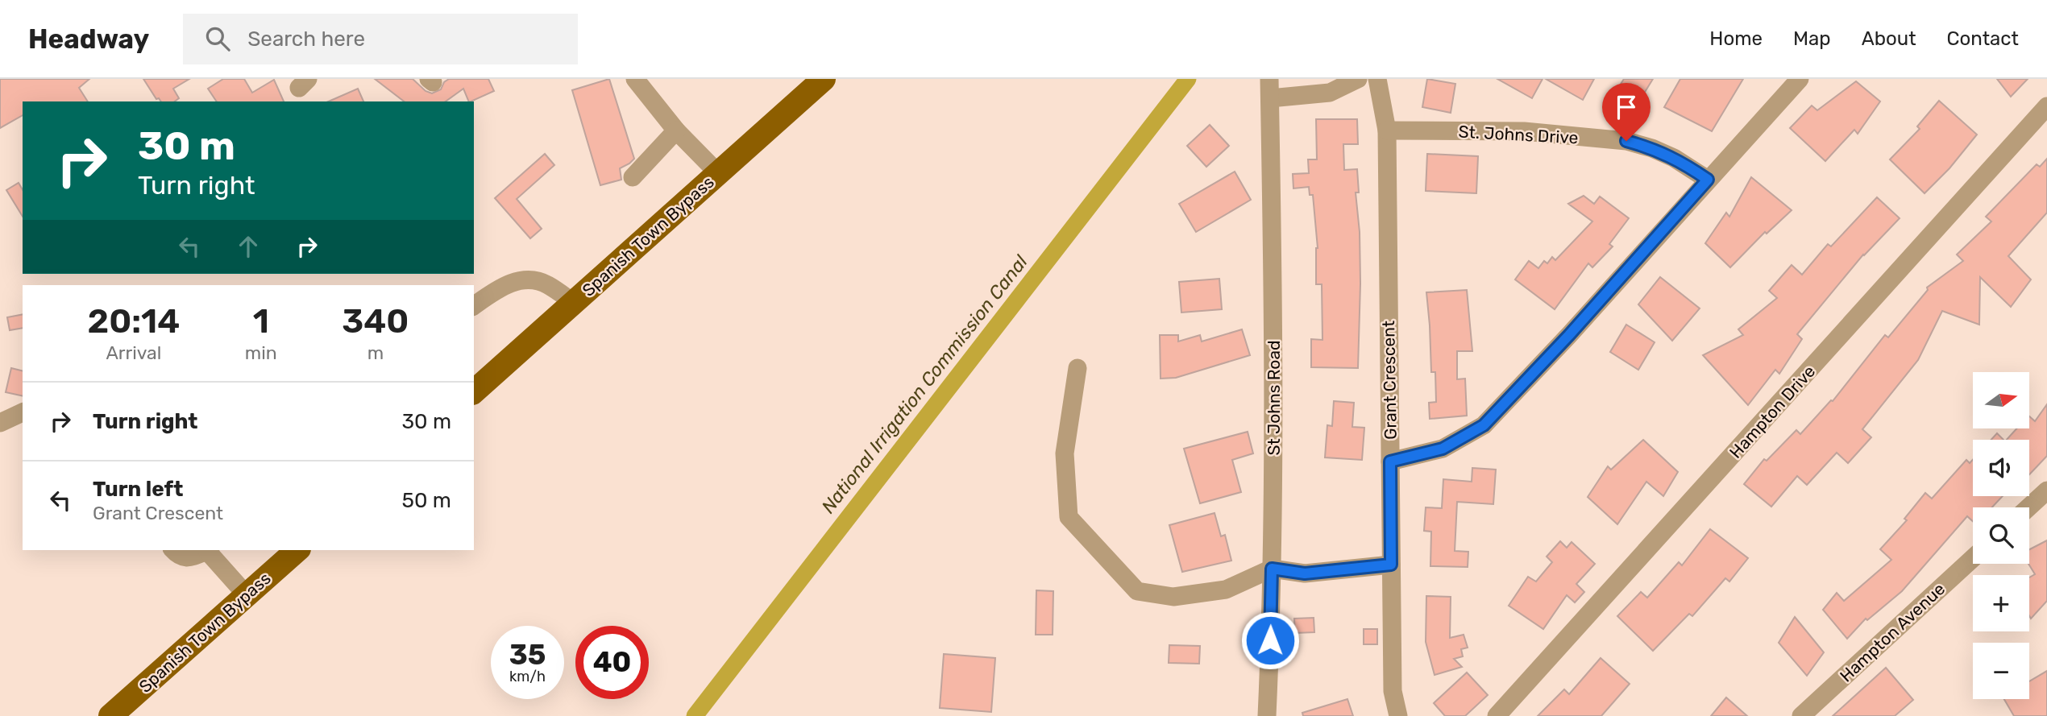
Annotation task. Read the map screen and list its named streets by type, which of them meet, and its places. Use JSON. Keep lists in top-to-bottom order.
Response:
{
  "streets": {
    "main road": ["Spanish Town Bypass"],
    "street": [
      "St. Johns Drive",
      "Grant Crescent",
      "St Johns Road",
      "Hampton Drive",
      "Hampton Avenue"
    ]
  },
  "crossings": [
    ["St. Johns Drive", "Grant Crescent"]
  ],
  "water": ["National Irrigation Commission Canal"],
  "north": "right",
  "page": {
    "header": "Headway",
    "search": "Search here",
    "nav": [
      "Home",
      "Map",
      "About",
      "Contact"
    ],
    "turn": ["30 m", "Turn right"],
    "eta": [
      "20:14",
      "Arrival",
      "1",
      "min",
      "340",
      "m"
    ],
    "map_buttons": ["+", "−"],
    "list": [
      {
        "name": "Turn right",
        "value": "30 m"
      },
      {
        "name": "Turn left",
        "note": "Grant Crescent",
        "value": "50 m"
      }
    ],
    "speed": "35 km/h",
    "limit": "40"
  }
}
